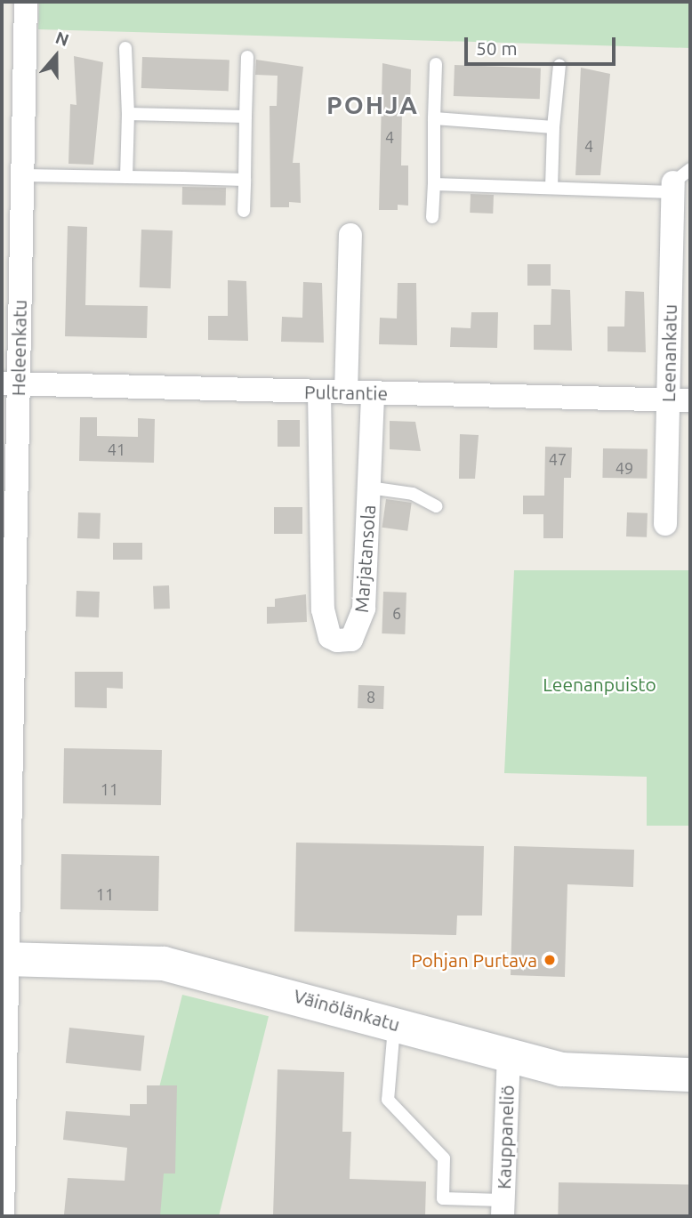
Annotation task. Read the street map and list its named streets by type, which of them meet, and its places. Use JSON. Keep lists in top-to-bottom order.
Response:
{
  "streets": {
    "street": [
      "Heleenkatu",
      "Leenankatu",
      "Pultrantie",
      "Marjatansola",
      "Väinölänkatu",
      "Kauppaneliö"
    ]
  },
  "crossings": [
    ["Heleenkatu", "Pultrantie"],
    ["Heleenkatu", "Väinölänkatu"],
    ["Leenankatu", "Pultrantie"],
    ["Pultrantie", "Marjatansola"],
    ["Väinölänkatu", "Kauppaneliö"]
  ],
  "districts": ["POHJA"],
  "parks": ["Leenanpuisto"],
  "places": ["Pohjan Purtava"],
  "house_numbers": [
    "4",
    "4",
    "41",
    "47",
    "49",
    "6",
    "8",
    "11",
    "11"
  ],
  "scale_bar": "50 m",
  "north": "top"
}
